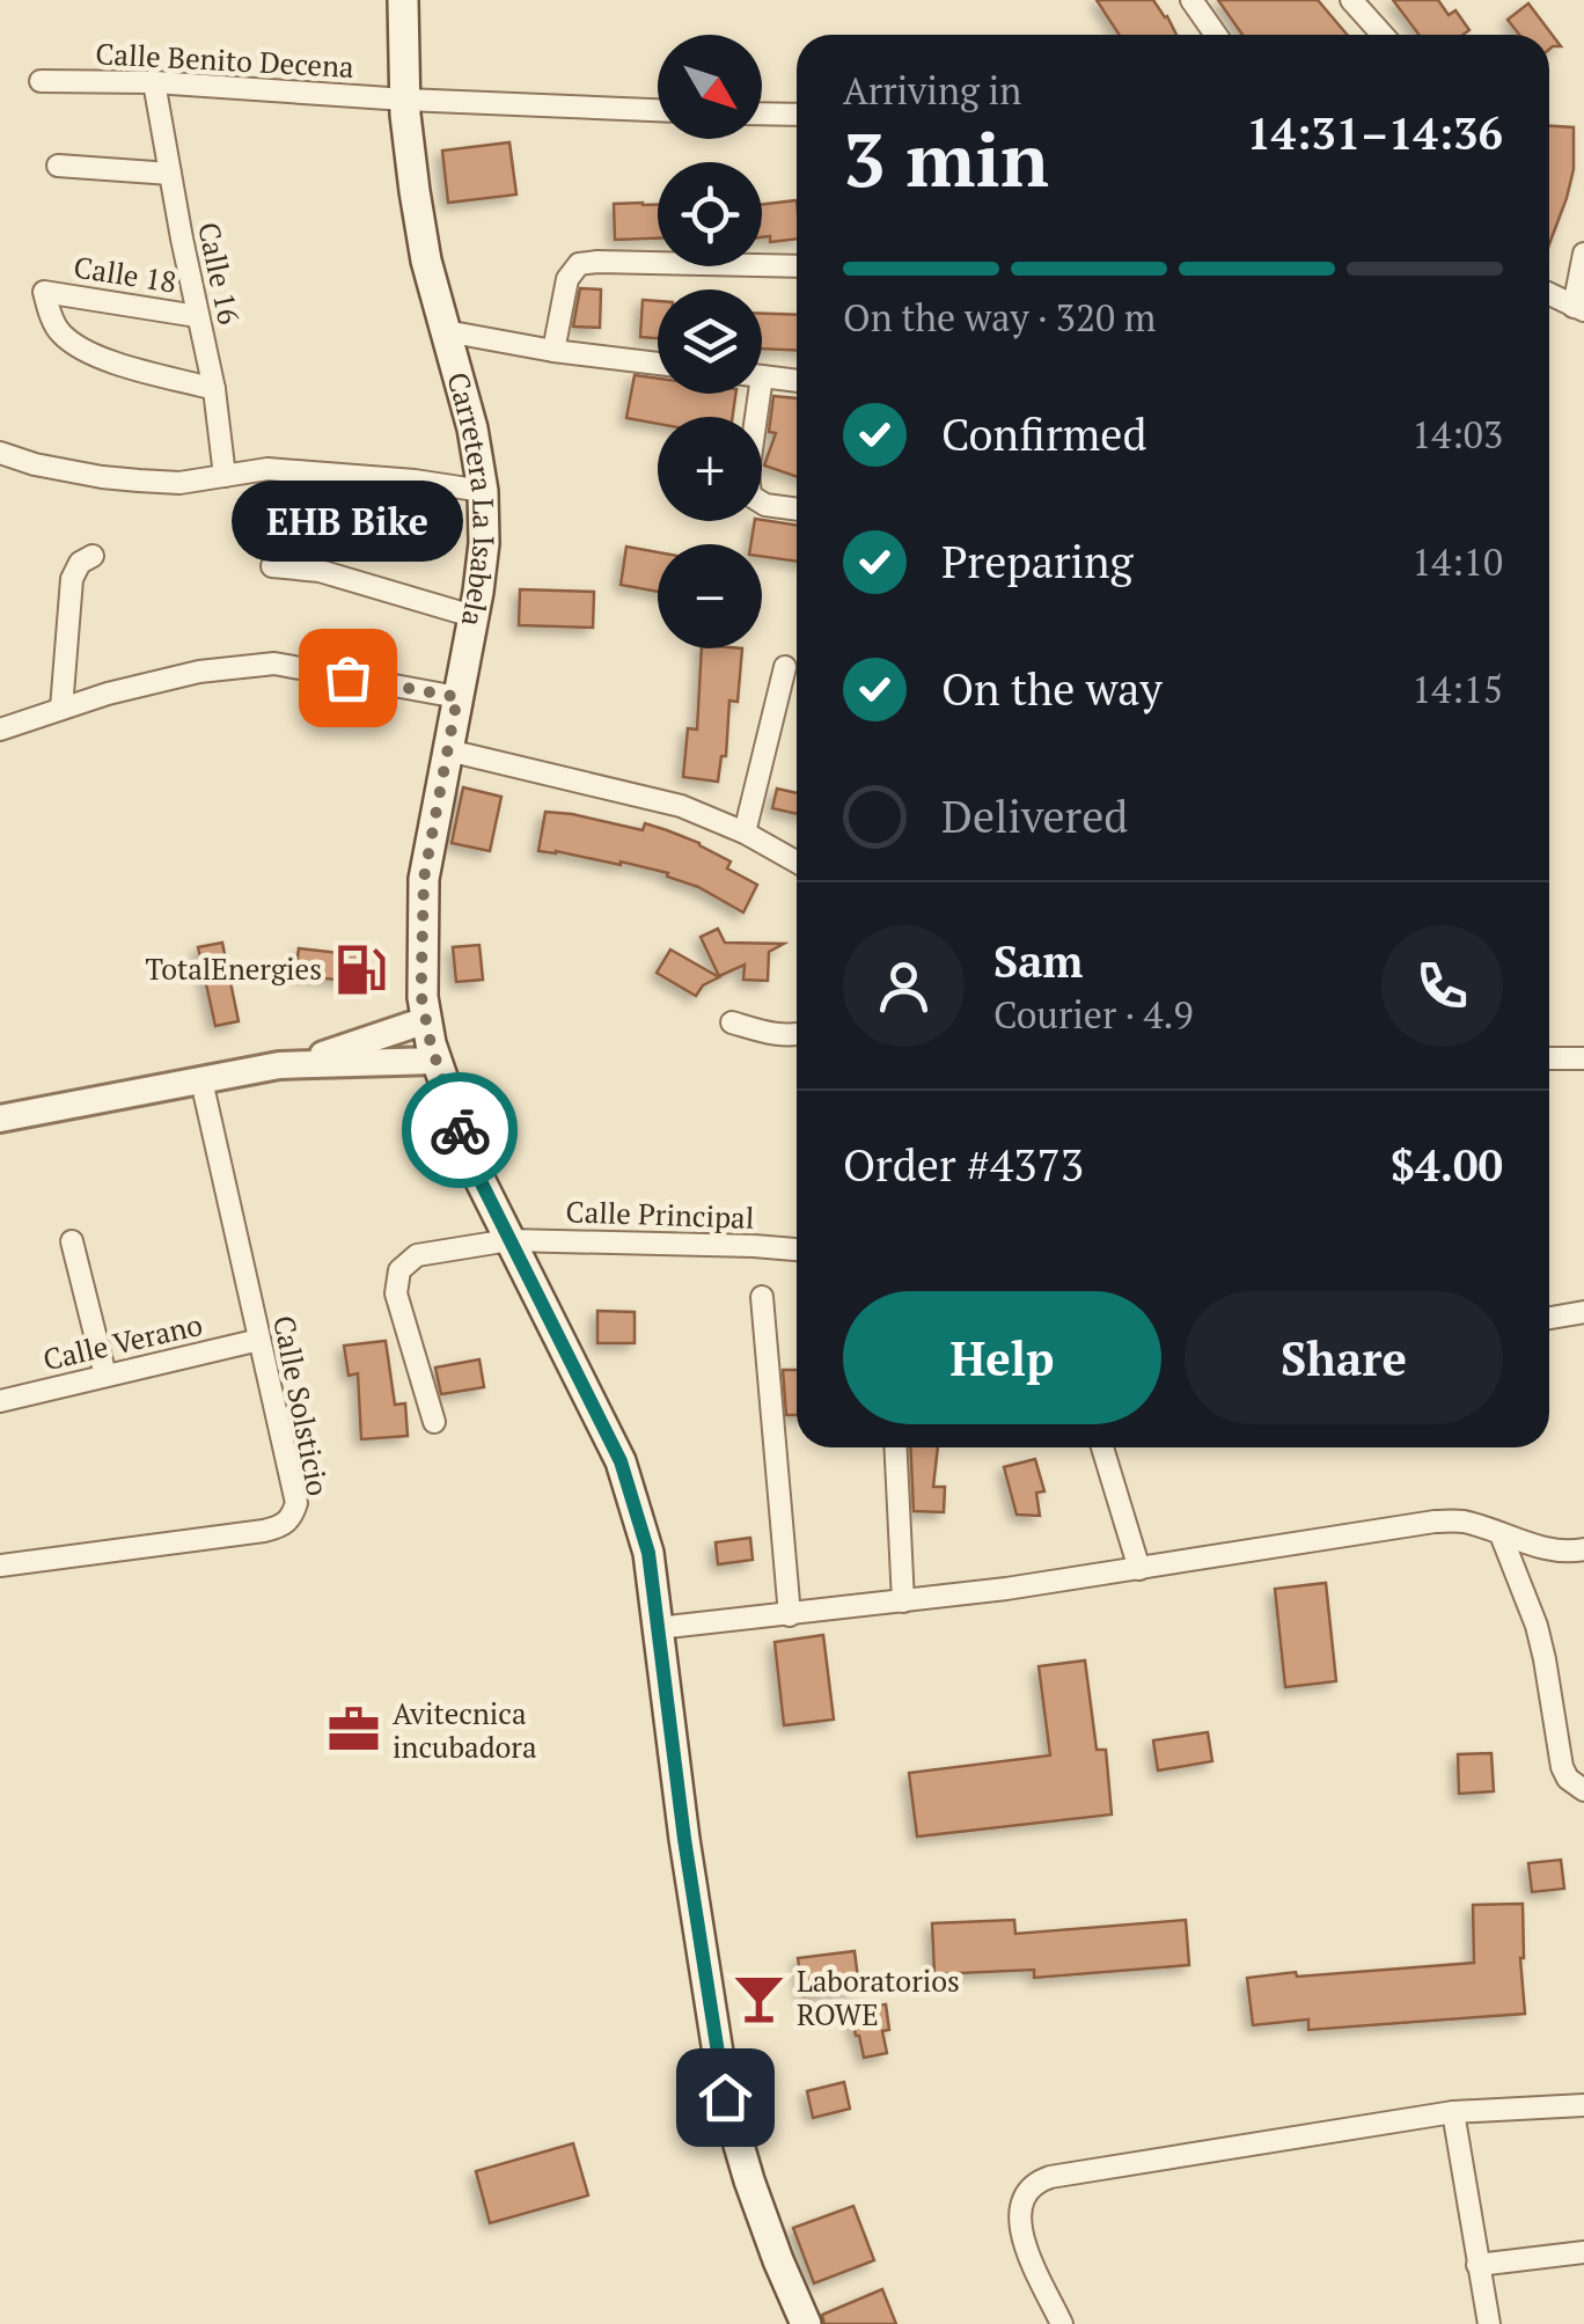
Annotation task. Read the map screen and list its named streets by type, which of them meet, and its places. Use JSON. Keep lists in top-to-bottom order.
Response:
{
  "streets": {
    "main road": ["Carretera La Isabela"],
    "street": [
      "Calle Benito Decena",
      "Calle 16",
      "Calle 18",
      "Calle Principal",
      "Calle Verano",
      "Calle Solsticio"
    ]
  },
  "crossings": [
    ["Calle Benito Decena", "Calle 16"],
    ["Calle Benito Decena", "Carretera La Isabela"],
    ["Calle 16", "Calle 18"],
    ["Carretera La Isabela", "Calle Principal"],
    ["Calle Verano", "Calle Solsticio"]
  ],
  "places": {
    "other": ["EHB Bike"],
    "fuel station": ["TotalEnergies"],
    "office": ["Avitecnica incubadora"],
    "bar": ["Laboratorios ROWE"]
  },
  "north": "bottom right",
  "page": {
    "map_buttons": ["+", "−"],
    "heading": ["3 min", "Arriving in", "14:31–14:36"],
    "panel": [
      "Sam",
      "Courier · 4.9",
      "Order #4373",
      "$4.00"
    ],
    "bar": "On the way · 320 m",
    "list": [
      ["Confirmed", "14:03"],
      ["Preparing", "14:10"],
      ["On the way", "14:15"],
      "Delivered"
    ],
    "bubble": "EHB Bike",
    "buttons": ["Help", "Share"]
  }
}
